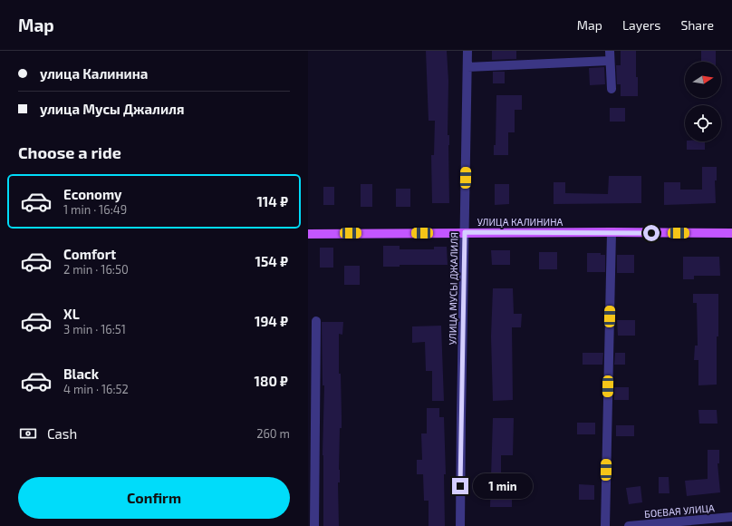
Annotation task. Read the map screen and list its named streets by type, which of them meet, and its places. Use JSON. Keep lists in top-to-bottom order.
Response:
{
  "streets": {
    "main road": ["УЛИЦА КАЛИНИНА"],
    "street": ["УЛИЦА МУСЫ ДЖАЛИЛЯ", "БОЕВАЯ УЛИЦА"]
  },
  "crossings": [
    ["УЛИЦА КАЛИНИНА", "УЛИЦА МУСЫ ДЖАЛИЛЯ"]
  ],
  "north": "right",
  "page": {
    "header": "Map",
    "nav": ["Map", "Layers", "Share"],
    "banner": ["улица Калинина", "улица Мусы Джалиля"],
    "heading": "Choose a ride",
    "list": [
      {
        "name": "Economy",
        "note": "1 min · 16:49",
        "value": "114 ₽"
      },
      {
        "name": "Comfort",
        "note": "2 min · 16:50",
        "value": "154 ₽"
      },
      {
        "name": "XL",
        "note": "3 min · 16:51",
        "value": "194 ₽"
      },
      {
        "name": "Black",
        "note": "4 min · 16:52",
        "value": "180 ₽"
      }
    ],
    "pay": ["Cash", "260 m"],
    "buttons": "Confirm",
    "bubble": "1 min"
  }
}
